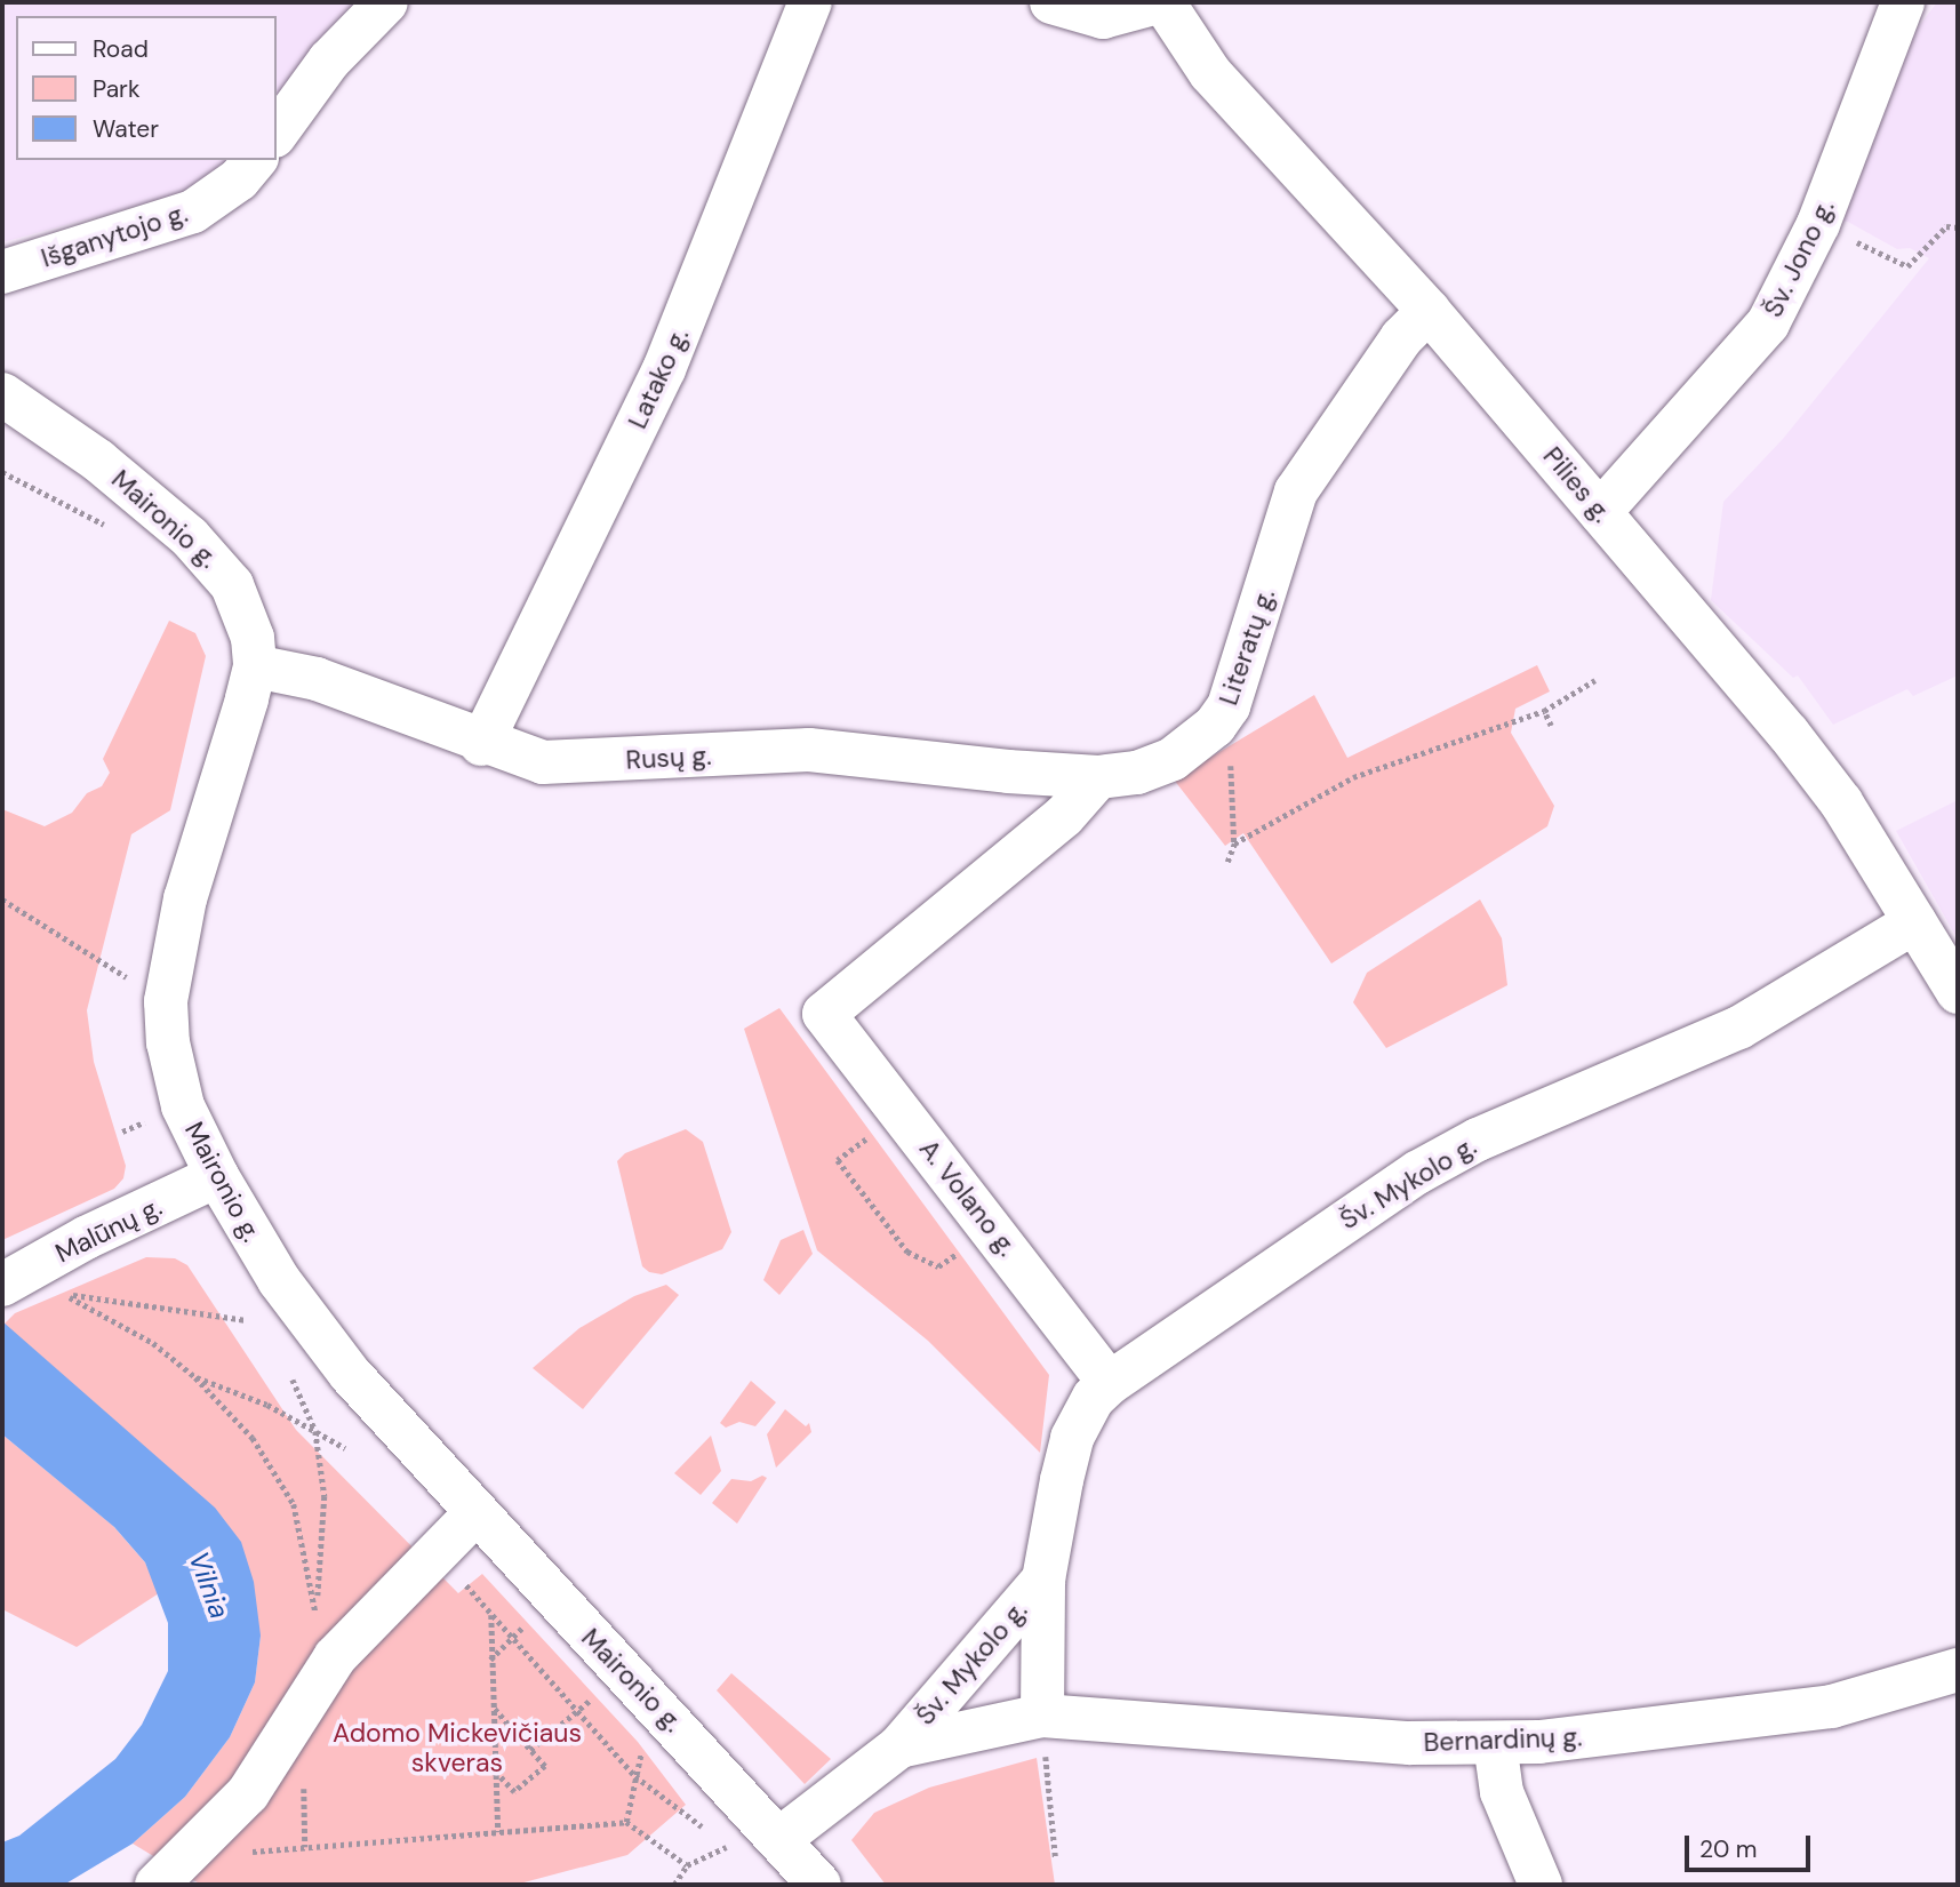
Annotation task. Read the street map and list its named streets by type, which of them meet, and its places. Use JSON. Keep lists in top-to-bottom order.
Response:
{
  "streets": {
    "street": [
      "Išganytojo g.",
      "Šv. Jono g.",
      "Latako g.",
      "Pilies g.",
      "Maironio g.",
      "Literatų g.",
      "Rusų g.",
      "Šv. Mykolo g.",
      "A. Volano g.",
      "Malūnų g.",
      "Bernardinų g."
    ]
  },
  "crossings": [
    ["Šv. Jono g.", "Pilies g."],
    ["Latako g.", "Rusų g."],
    ["Pilies g.", "Literatų g."],
    ["Pilies g.", "Šv. Mykolo g."],
    ["Maironio g.", "Rusų g."],
    ["Maironio g.", "Šv. Mykolo g."],
    ["Maironio g.", "Malūnų g."],
    ["Literatų g.", "Rusų g."],
    ["Literatų g.", "A. Volano g."],
    ["Rusų g.", "A. Volano g."],
    ["Šv. Mykolo g.", "A. Volano g."],
    ["Šv. Mykolo g.", "Bernardinų g."]
  ],
  "water": ["Vilnia"],
  "parks": ["Adomo Mickevičiaus skveras"],
  "legend": ["Road", "Park", "Water"],
  "scale_bar": "20 m"
}
